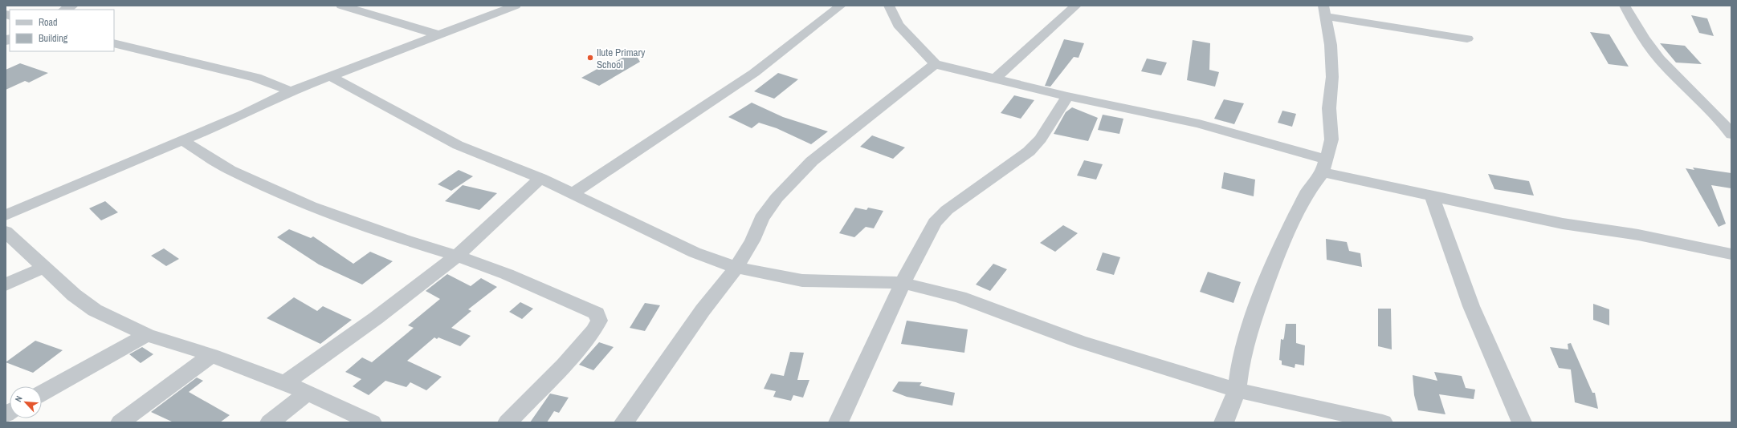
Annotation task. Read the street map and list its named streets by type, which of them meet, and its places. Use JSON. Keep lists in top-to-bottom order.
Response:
{
  "places": ["Ilute Primary School"],
  "legend": ["Road", "Building"],
  "north": "top left"
}
